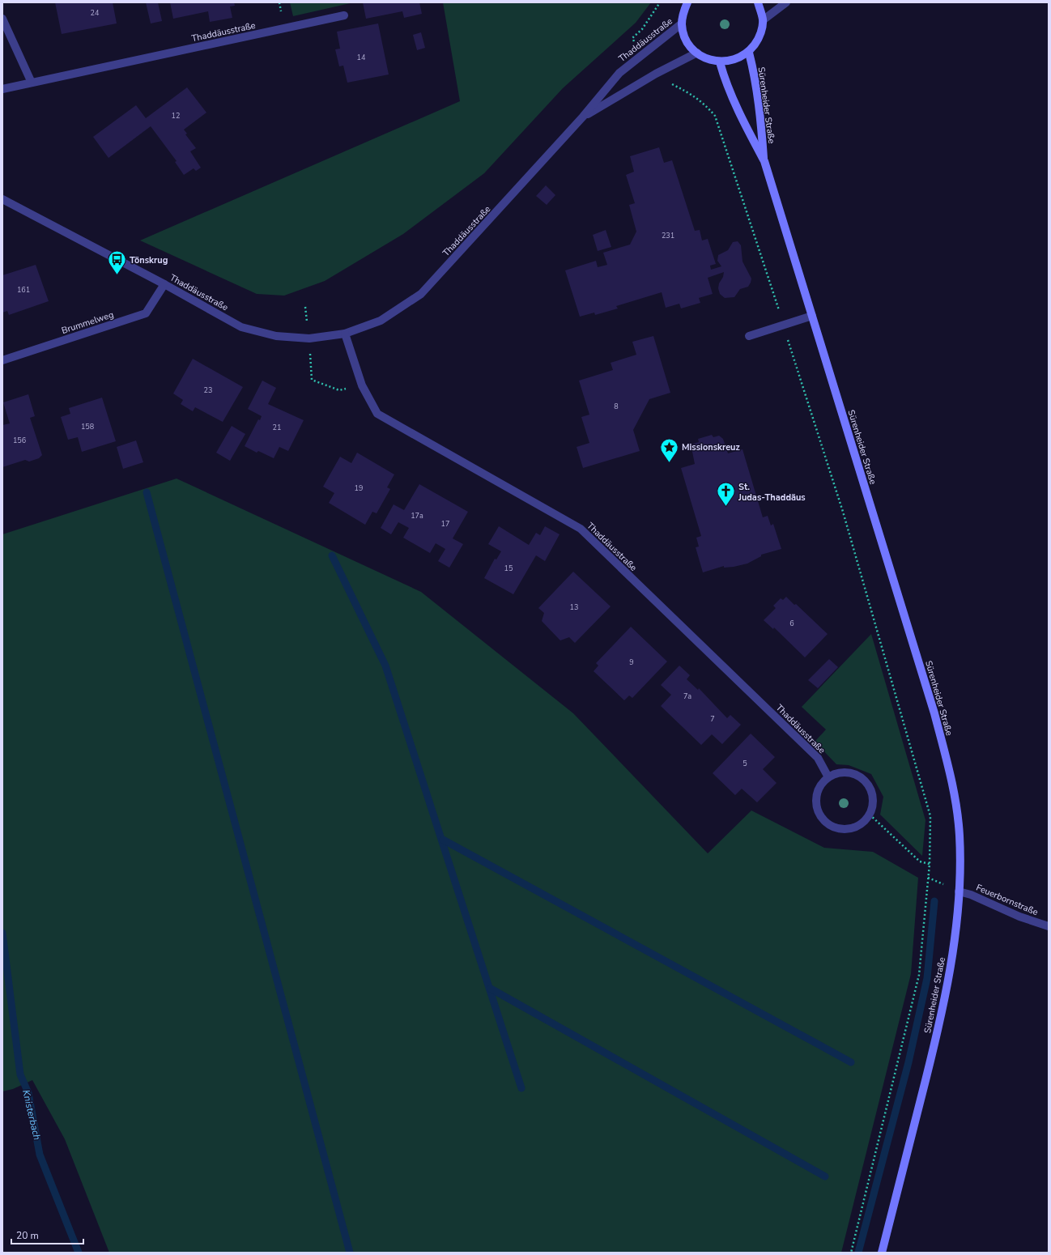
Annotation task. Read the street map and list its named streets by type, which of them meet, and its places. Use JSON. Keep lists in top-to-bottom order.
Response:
{
  "streets": {
    "main road": ["Sürenheider Straße"],
    "street": ["Thaddäusstraße", "Brummelweg", "Feuerbornstraße"]
  },
  "crossings": [
    ["Thaddäusstraße", "Brummelweg"],
    ["Sürenheider Straße", "Feuerbornstraße"]
  ],
  "water": ["Knisterbach"],
  "places": {
    "bus stop": ["Tönskrug"],
    "place": ["Missionskreuz"],
    "church": ["St. Judas-Thaddäus"]
  },
  "house_numbers": [
    "24",
    "14",
    "12",
    "231",
    "161",
    "23",
    "8",
    "158",
    "21",
    "156",
    "19",
    "17a",
    "17",
    "15",
    "13",
    "6",
    "9",
    "7a",
    "7",
    "5"
  ],
  "scale_bar": "20 m"
}
